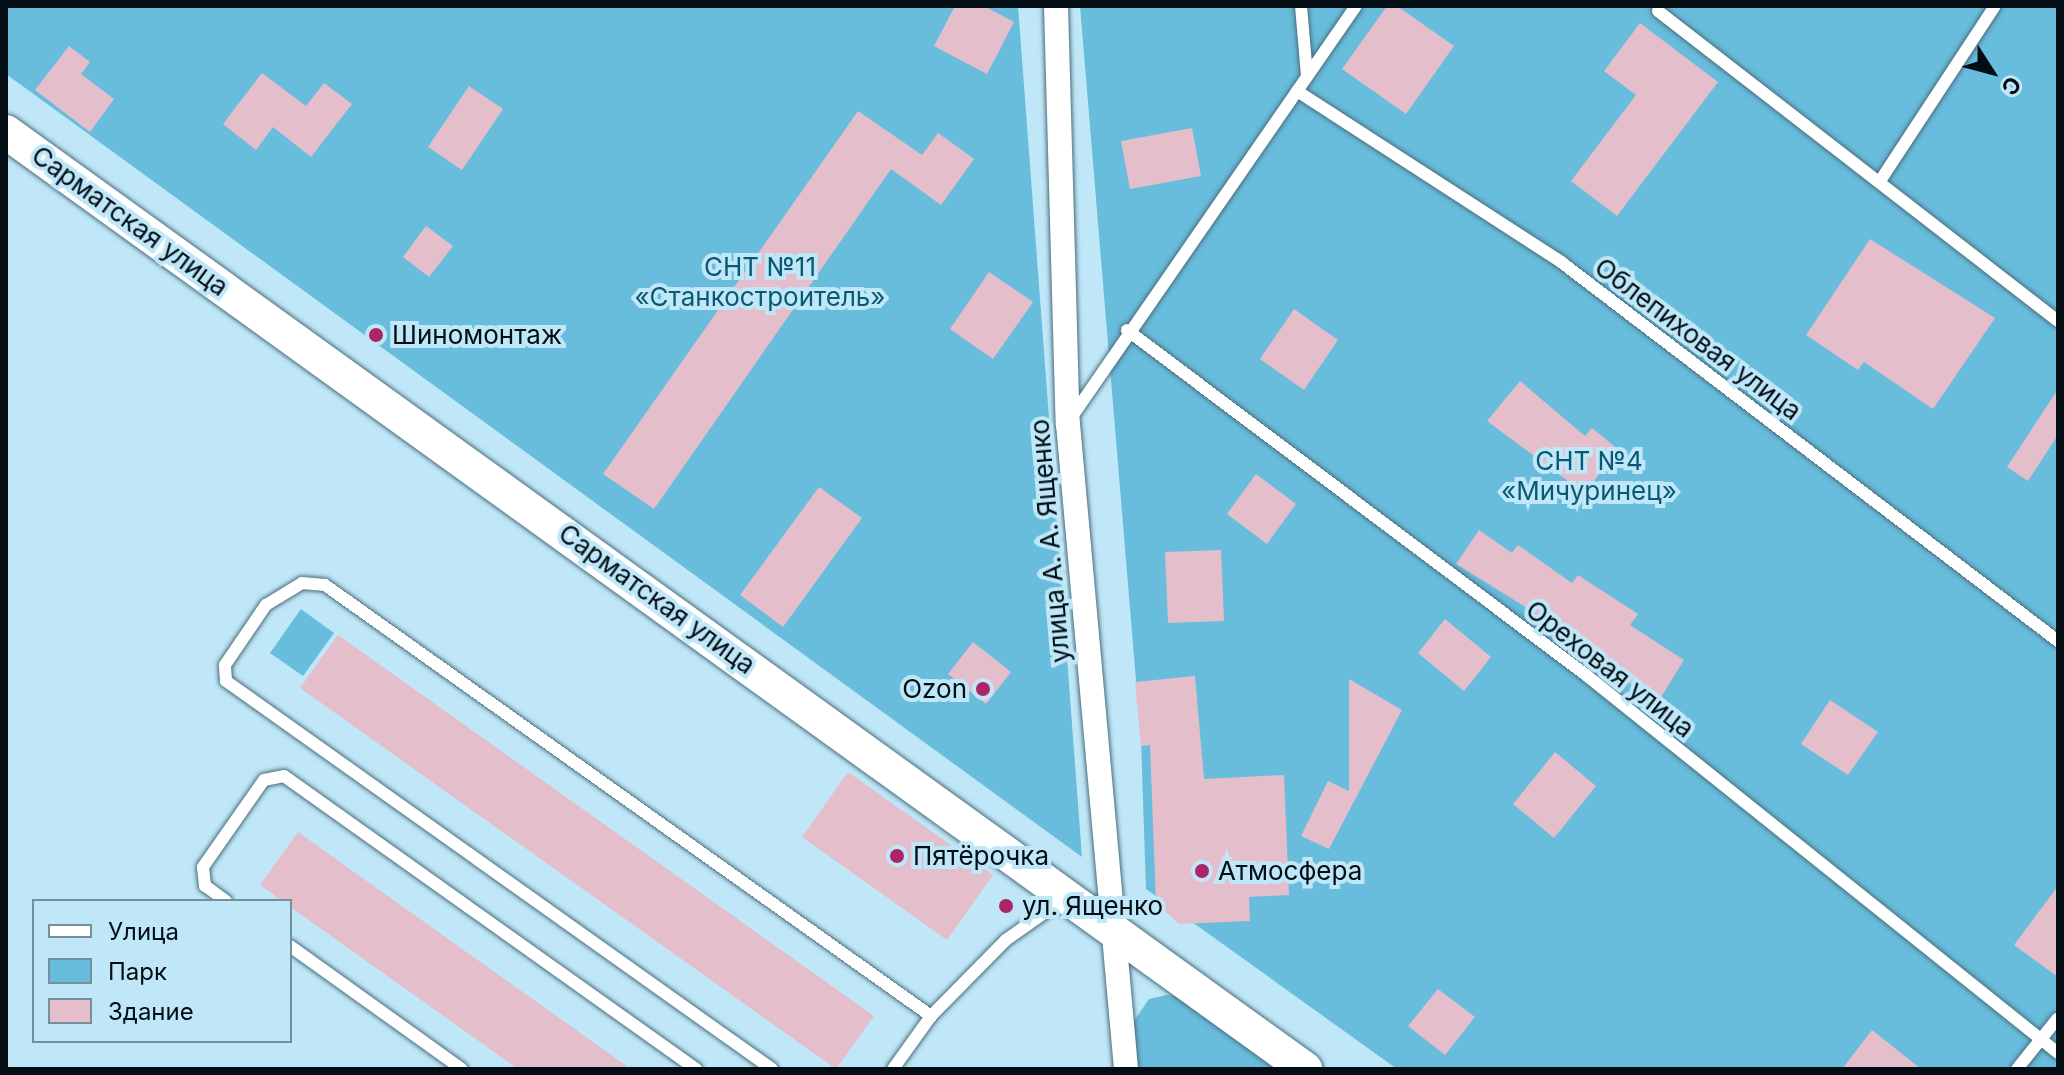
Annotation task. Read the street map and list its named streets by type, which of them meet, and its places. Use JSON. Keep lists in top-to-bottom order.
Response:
{
  "streets": {
    "main road": ["Сарматская улица"],
    "street": ["улица А. А. Ященко"],
    "lane": ["Облепиховая улица", "Ореховая улица"]
  },
  "crossings": [
    ["Сарматская улица", "улица А. А. Ященко"]
  ],
  "parks": ["СНТ №11 «Станкостроитель»", "СНТ №4 «Мичуринец»"],
  "places": [
    "Шиномонтаж",
    "Ozon",
    "Пятёрочка",
    "Атмосфера",
    "ул. Ященко"
  ],
  "legend": ["Улица", "Парк", "Здание"],
  "north": "bottom right"
}
